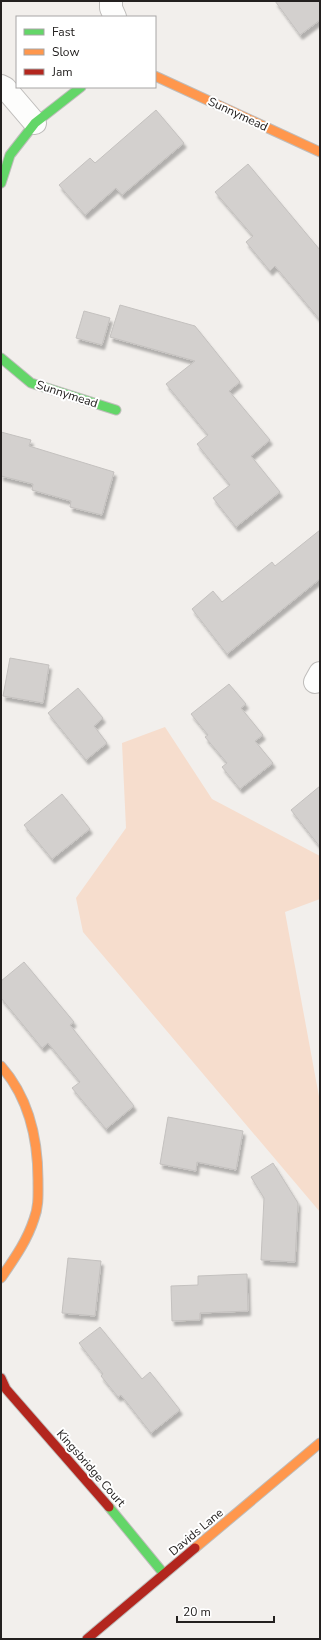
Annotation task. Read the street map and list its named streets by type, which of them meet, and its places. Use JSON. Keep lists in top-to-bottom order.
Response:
{
  "streets": {
    "street": ["Sunnymead", "Kingsbridge Court", "Davids Lane"]
  },
  "crossings": [
    ["Kingsbridge Court", "Davids Lane"]
  ],
  "legend": ["Fast", "Slow", "Jam"],
  "scale_bar": "20 m"
}
